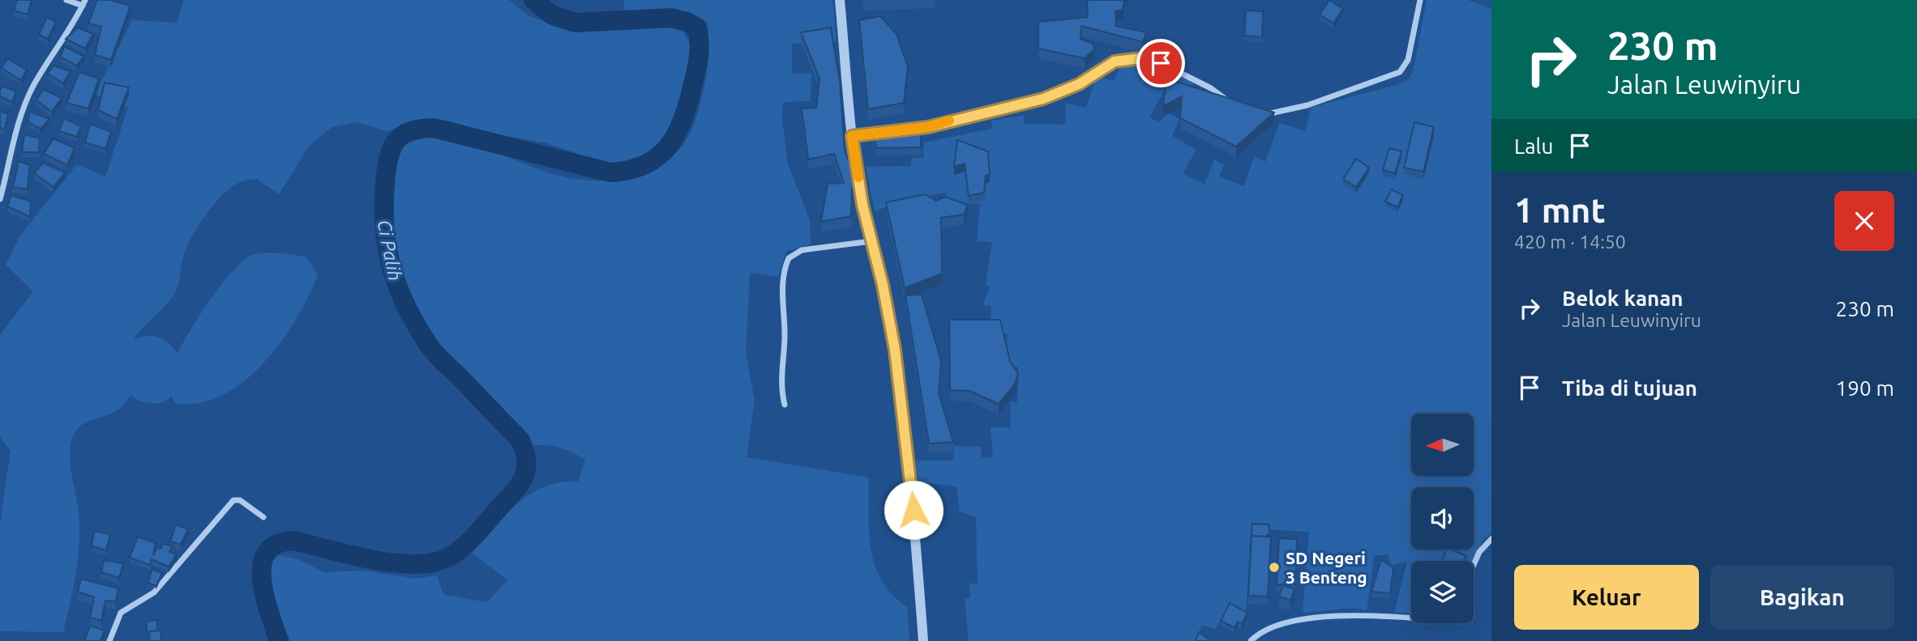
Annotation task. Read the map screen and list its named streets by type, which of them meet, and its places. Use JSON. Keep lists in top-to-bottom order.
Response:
{
  "water": ["Ci Palih"],
  "places": ["SD Negeri 3 Benteng"],
  "north": "left",
  "page": {
    "turn": ["230 m", "Jalan Leuwinyiru"],
    "then": "Lalu",
    "heading": ["1 mnt", "420 m · 14:50"],
    "list": [
      {
        "name": "Belok kanan",
        "note": "Jalan Leuwinyiru",
        "value": "230 m"
      },
      {
        "name": "Tiba di tujuan",
        "value": "190 m"
      }
    ],
    "buttons": ["Keluar", "Bagikan"]
  }
}
